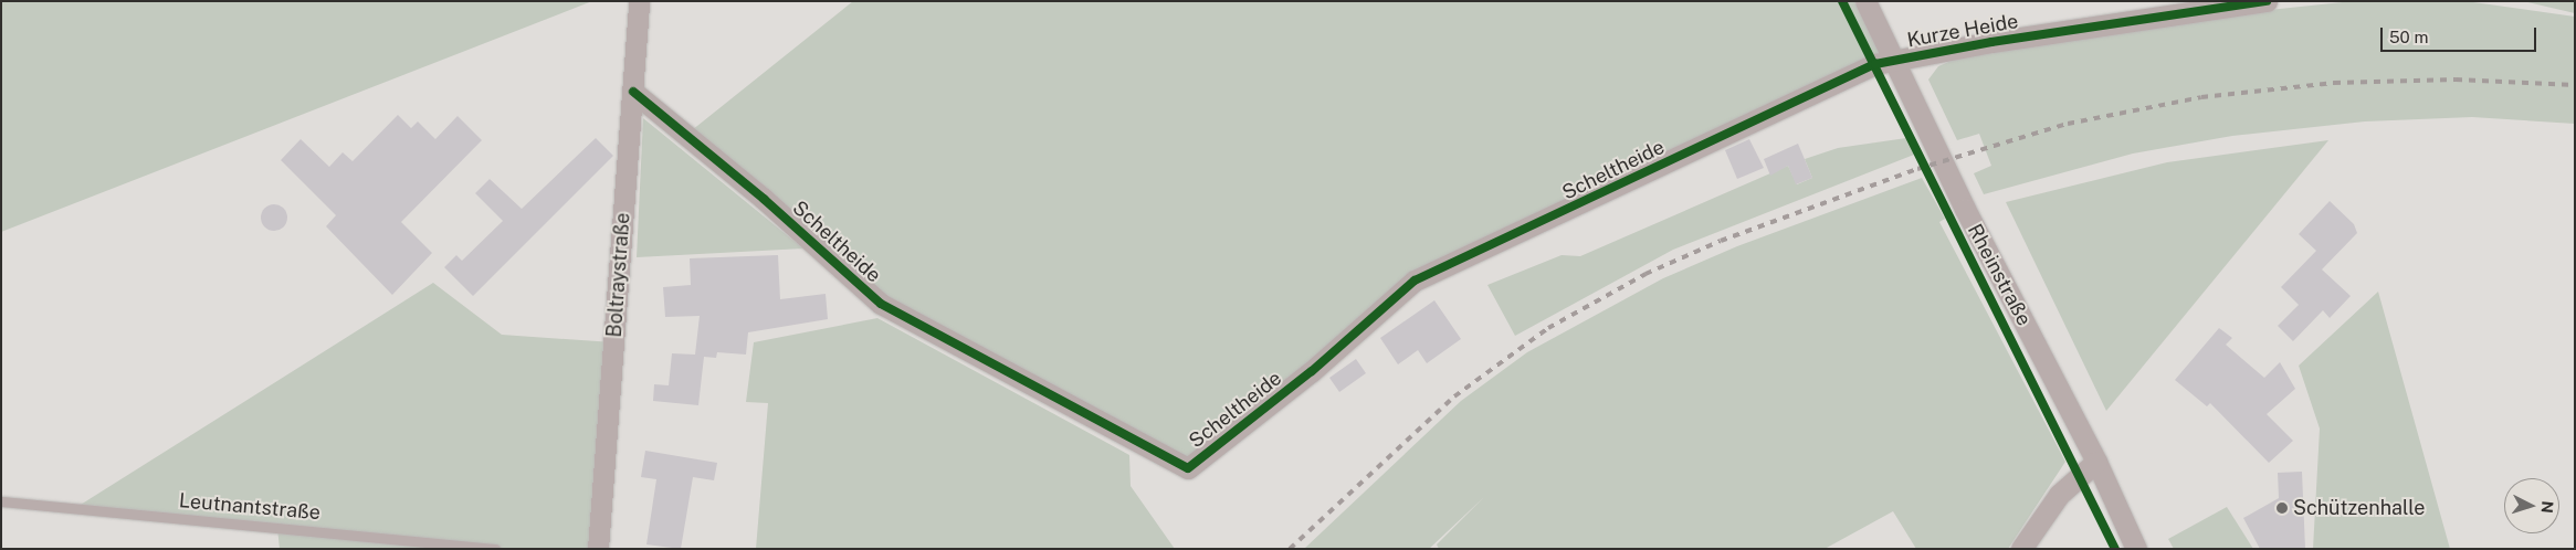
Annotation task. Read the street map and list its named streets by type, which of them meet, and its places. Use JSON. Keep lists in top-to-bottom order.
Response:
{
  "streets": {
    "street": [
      "Kurze Heide",
      "Scheltheide",
      "Boltraystraße",
      "Rheinstraße"
    ],
    "lane": ["Leutnantstraße"]
  },
  "crossings": [
    ["Kurze Heide", "Scheltheide"],
    ["Kurze Heide", "Rheinstraße"],
    ["Scheltheide", "Boltraystraße"],
    ["Scheltheide", "Rheinstraße"]
  ],
  "places": ["Schützenhalle"],
  "scale_bar": "50 m",
  "north": "right"
}
